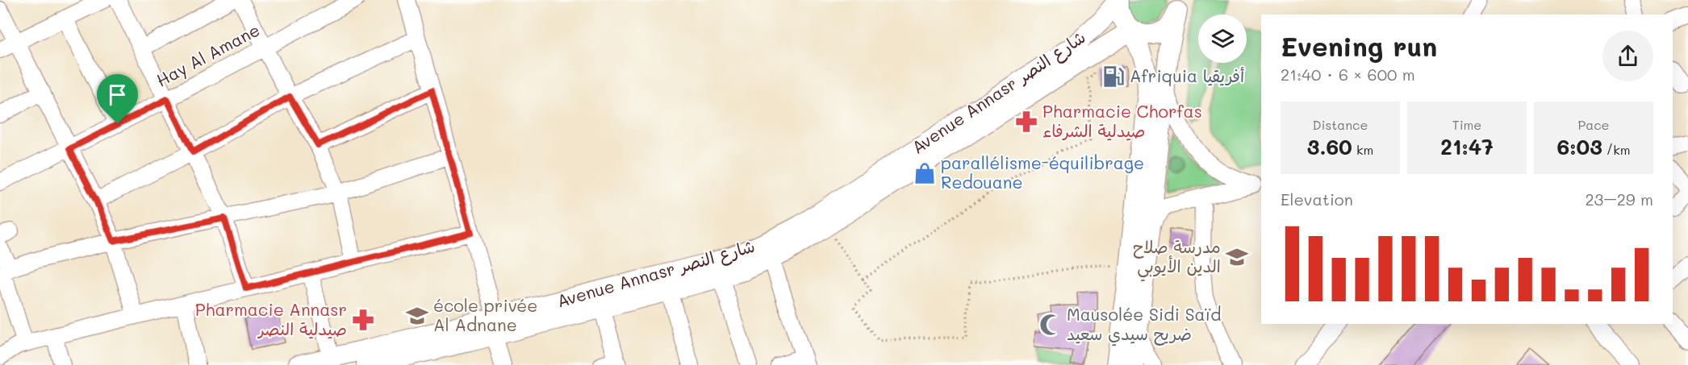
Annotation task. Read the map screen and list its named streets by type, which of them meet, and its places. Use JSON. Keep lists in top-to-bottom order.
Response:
{
  "streets": {
    "main road": ["Avenue Annasr شارع النصر"],
    "street": ["Hay Al Amane"]
  },
  "places": {
    "fuel station": ["Afriquia أفريقيا"],
    "pharmacy": ["Pharmacie Chorfas صيدلية الشرفاء", "Pharmacie Annasr صيدلية النصر"],
    "shop": ["parallélisme-équilibrage Redouane"],
    "school or university": ["مدرسة صلاح الدين الأيوبي", "école privée Al Adnane"],
    "mosque": ["Mausolée Sidi Saïd ضريح سيدي سعيد"]
  },
  "page": {
    "heading": ["Evening run", "21:40 · 6 × 600 m"],
    "stats": [
      ["Distance", "3.60 km"],
      ["Time", "21:47"],
      ["Pace", "6:03 /km"]
    ],
    "chart": ["Elevation", "23–29 m"]
  }
}
